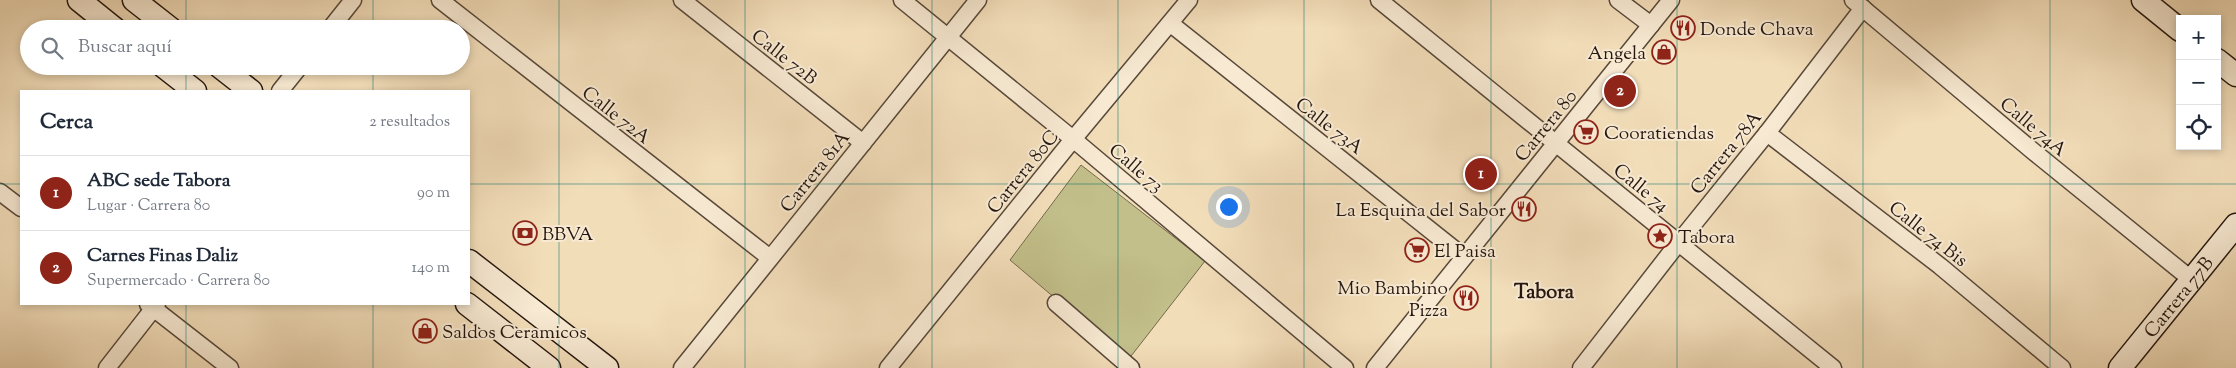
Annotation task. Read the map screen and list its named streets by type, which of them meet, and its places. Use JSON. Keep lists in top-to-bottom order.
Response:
{
  "streets": {
    "main road": ["Carrera 77B"],
    "street": [
      "Calle 72B",
      "Calle 72A",
      "Calle 73A",
      "Carrera 80",
      "Calle 74A",
      "Carrera 78A",
      "Calle 73",
      "Carrera 81A",
      "Carrera 80C",
      "Calle 74",
      "Calle 74 Bis"
    ]
  },
  "crossings": [
    ["Calle 72B", "Carrera 81A"],
    ["Calle 72A", "Carrera 81A"],
    ["Calle 73A", "Carrera 80"],
    ["Calle 73A", "Carrera 80C"],
    ["Carrera 80", "Calle 74"],
    ["Calle 74A", "Carrera 78A"],
    ["Calle 74A", "Carrera 77B"],
    ["Carrera 78A", "Calle 74"],
    ["Carrera 78A", "Calle 74 Bis"],
    ["Calle 73", "Carrera 81A"],
    ["Calle 73", "Carrera 80C"]
  ],
  "districts": ["Tabora"],
  "places": {
    "restaurant": ["Donde Chava", "La Esquina del Sabor", "Mio Bambino Pizza"],
    "shop": ["Angela", "Saldos Ceramicos"],
    "supermarket": ["Cooratiendas", "El Paisa"],
    "bank": ["BBVA"],
    "place": ["Tabora"]
  },
  "page": {
    "map_buttons": ["+", "−"],
    "search": "Buscar aquí",
    "pins": ["2", "1"],
    "heading": ["Cerca", "2 resultados"],
    "list": [
      {
        "mark": "1",
        "name": "ABC sede Tabora",
        "note": "Lugar · Carrera 80",
        "value": "90 m"
      },
      {
        "mark": "2",
        "name": "Carnes Finas Daliz",
        "note": "Supermercado · Carrera 80",
        "value": "140 m"
      }
    ]
  }
}
